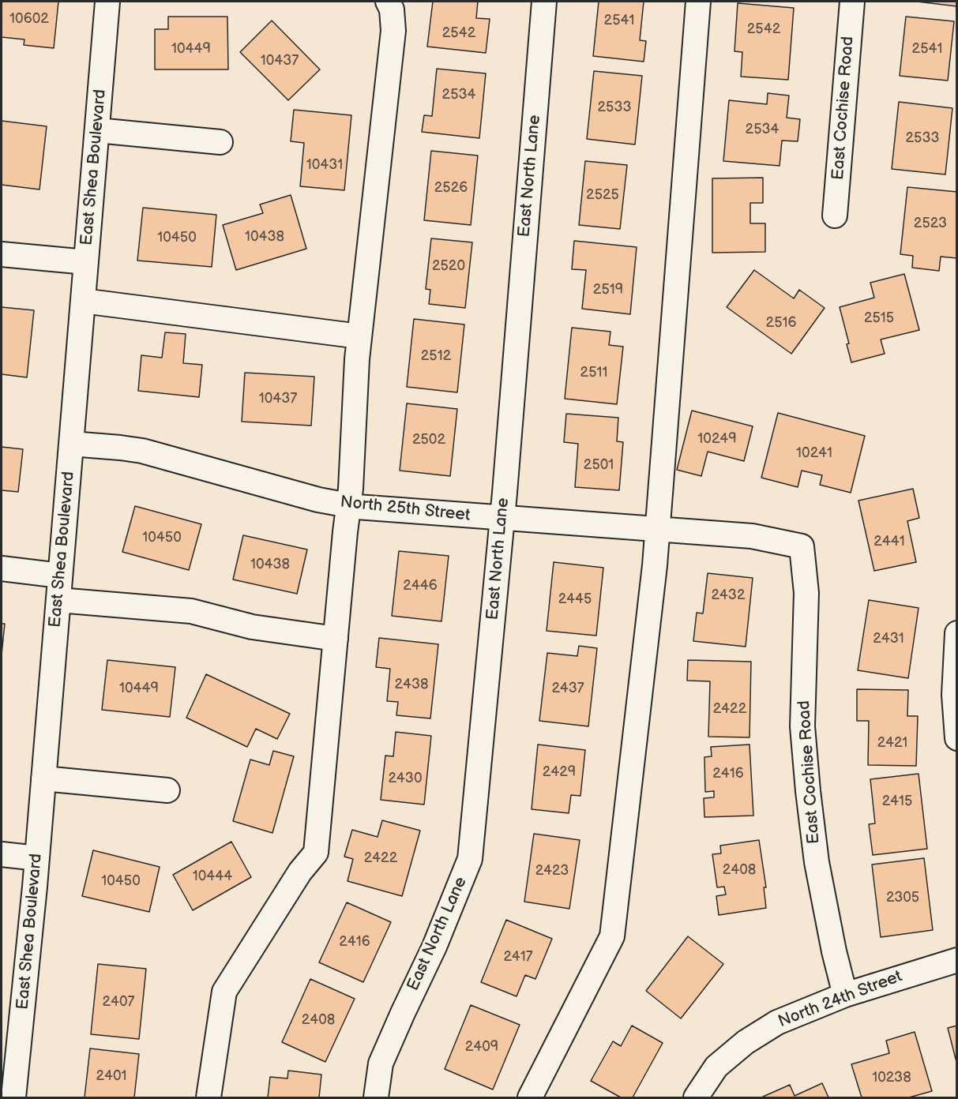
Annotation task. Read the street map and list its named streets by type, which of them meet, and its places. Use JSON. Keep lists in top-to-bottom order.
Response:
{
  "streets": {
    "street": [
      "East Cochise Road",
      "East Shea Boulevard",
      "East North Lane",
      "North 25th Street",
      "North 24th Street"
    ]
  },
  "crossings": [
    ["East Cochise Road", "North 25th Street"],
    ["East Cochise Road", "North 24th Street"],
    ["East Shea Boulevard", "North 25th Street"],
    ["East North Lane", "North 25th Street"]
  ],
  "house_numbers": [
    "10602",
    "2541",
    "2542",
    "2542",
    "10449",
    "2541",
    "10437",
    "2534",
    "2533",
    "2534",
    "2533",
    "10431",
    "2526",
    "2525",
    "2523",
    "10438",
    "10450",
    "2520",
    "2519",
    "2515",
    "2516",
    "2512",
    "2511",
    "10437",
    "10249",
    "2502",
    "10241",
    "2501",
    "10450",
    "2441",
    "10438",
    "2446",
    "2432",
    "2445",
    "2431",
    "2438",
    "10449",
    "2437",
    "2422",
    "2421",
    "2429",
    "2416",
    "2430",
    "2415",
    "2422",
    "2408",
    "2423",
    "10444",
    "10450",
    "2305",
    "2416",
    "2417",
    "2407",
    "2408",
    "2409",
    "2401",
    "10238"
  ]
}
